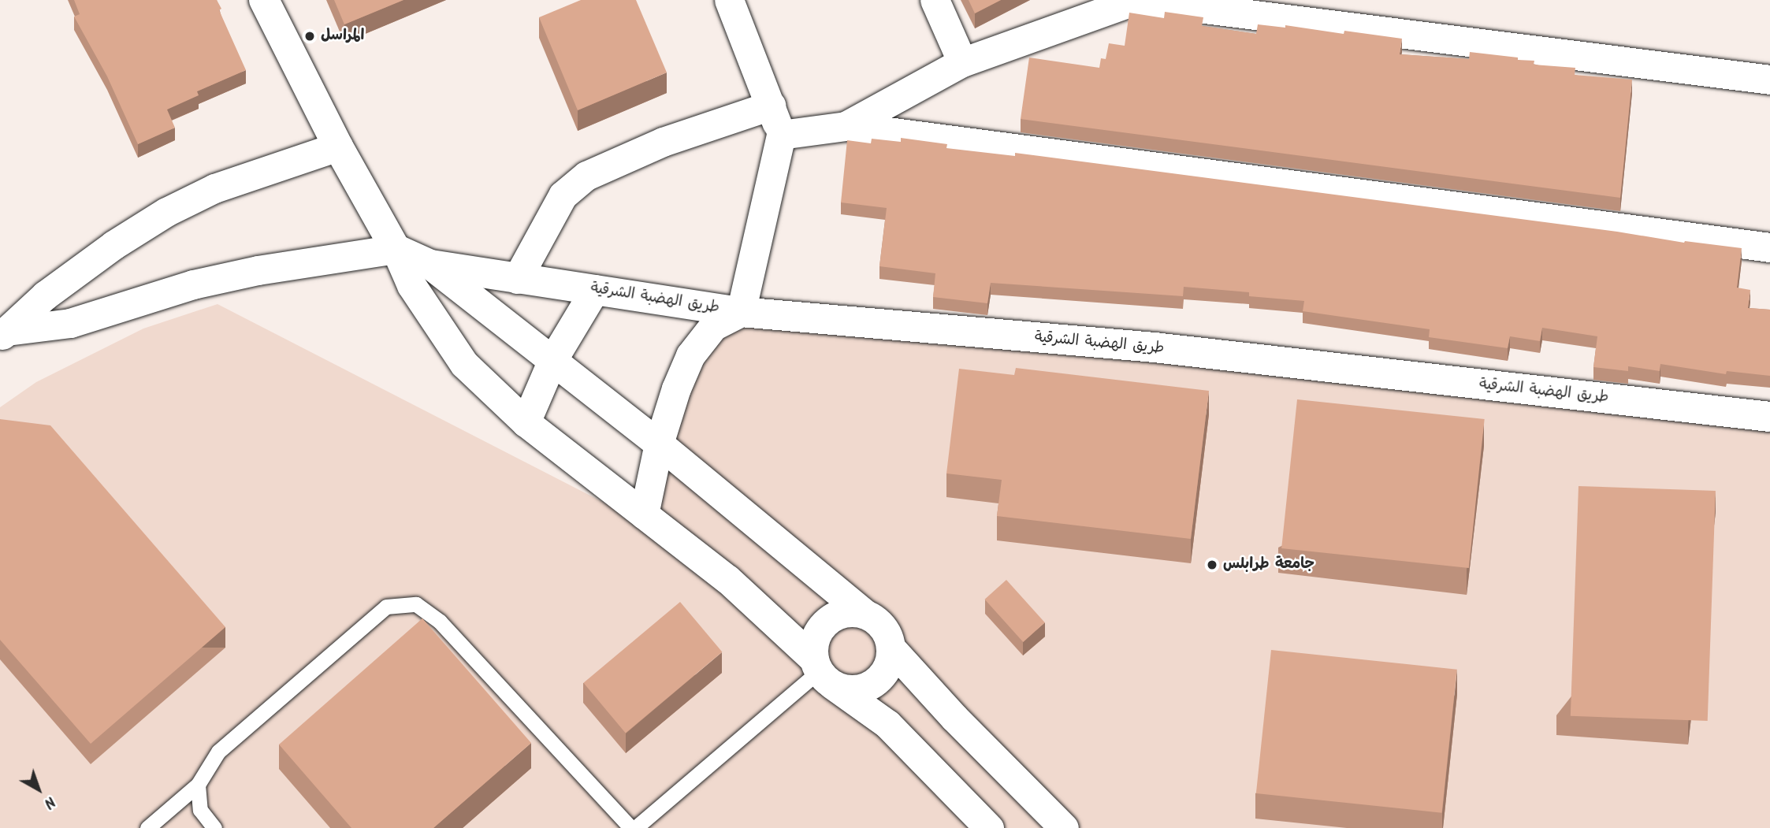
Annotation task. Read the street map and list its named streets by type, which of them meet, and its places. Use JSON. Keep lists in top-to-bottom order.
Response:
{
  "streets": {
    "main road": ["طريق الهضبة الشرقية"]
  },
  "places": ["المراسل", "جامعة طرابلس"],
  "north": "bottom right"
}
